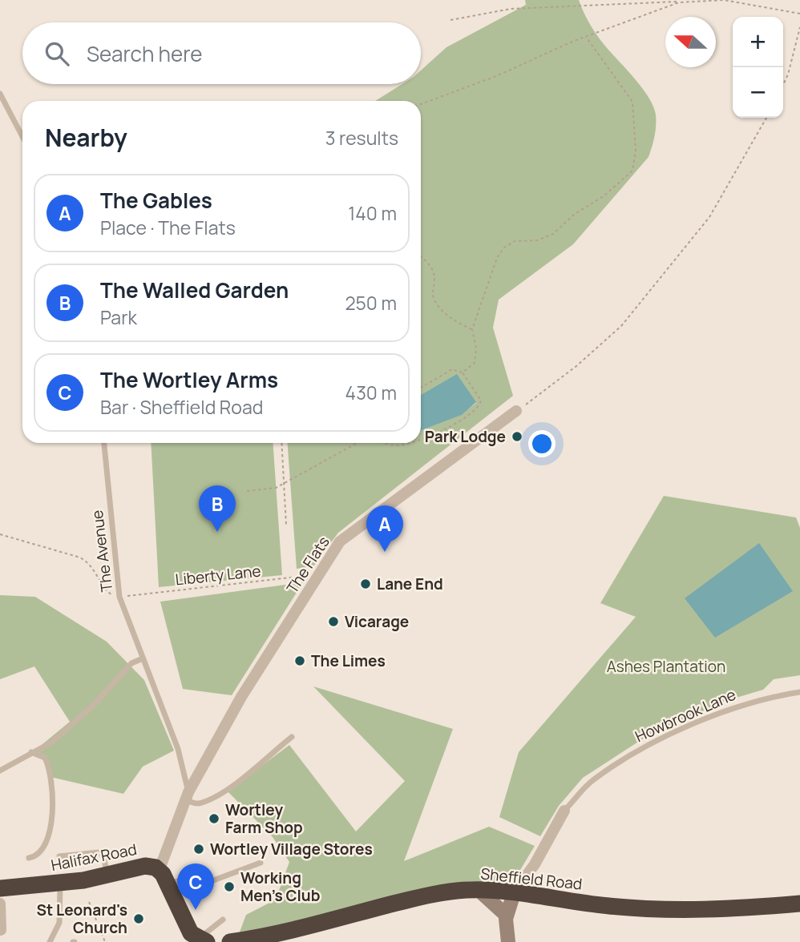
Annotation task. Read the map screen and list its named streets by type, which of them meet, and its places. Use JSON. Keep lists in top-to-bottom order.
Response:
{
  "streets": {
    "highway": ["Halifax Road", "Sheffield Road"],
    "street": ["The Flats", "Howbrook Lane"],
    "lane": ["The Avenue"],
    "path": ["Liberty Lane"]
  },
  "crossings": [
    ["The Avenue", "The Flats"],
    ["The Avenue", "Liberty Lane"],
    ["The Flats", "Liberty Lane"],
    ["The Flats", "Halifax Road"],
    ["Howbrook Lane", "Sheffield Road"]
  ],
  "parks": ["Ashes Plantation"],
  "places": [
    "Park Lodge",
    "Lane End",
    "Vicarage",
    "The Limes",
    "Wortley Farm Shop",
    "Wortley Village Stores",
    "Working Men's Club",
    "St Leonard's Church"
  ],
  "north": "left",
  "page": {
    "map_buttons": ["+", "−"],
    "search": "Search here",
    "heading": ["Nearby", "3 results"],
    "list": [
      {
        "mark": "A",
        "name": "The Gables",
        "note": "Place · The Flats",
        "value": "140 m"
      },
      {
        "mark": "B",
        "name": "The Walled Garden",
        "note": "Park",
        "value": "250 m"
      },
      {
        "mark": "C",
        "name": "The Wortley Arms",
        "note": "Bar · Sheffield Road",
        "value": "430 m"
      }
    ],
    "pins": ["B", "A", "C"]
  }
}
